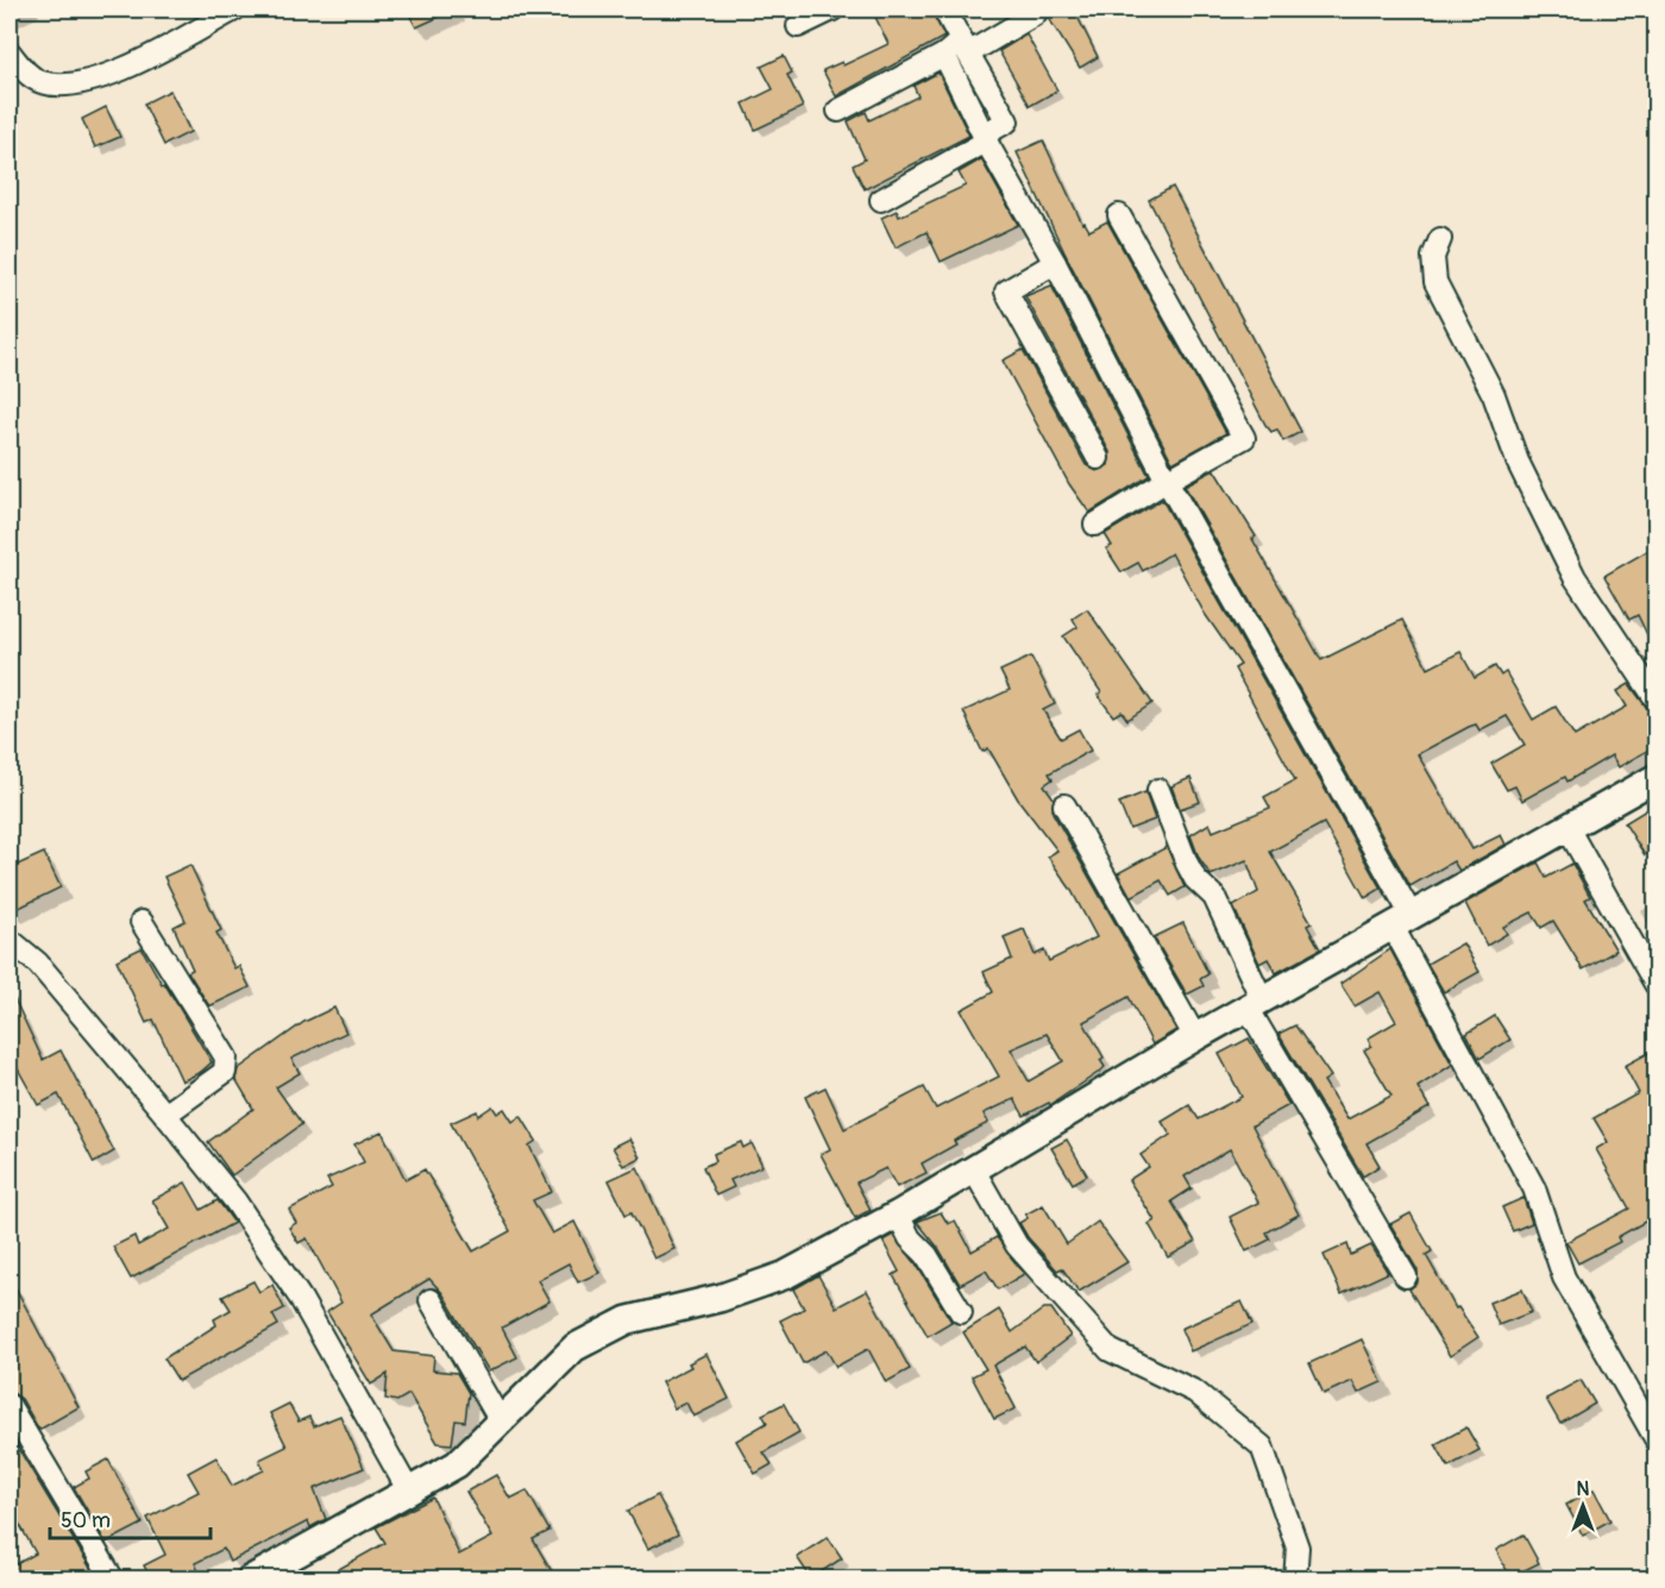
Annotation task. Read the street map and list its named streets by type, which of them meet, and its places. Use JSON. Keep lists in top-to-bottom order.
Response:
{
  "scale_bar": "50 m",
  "north": "top"
}
